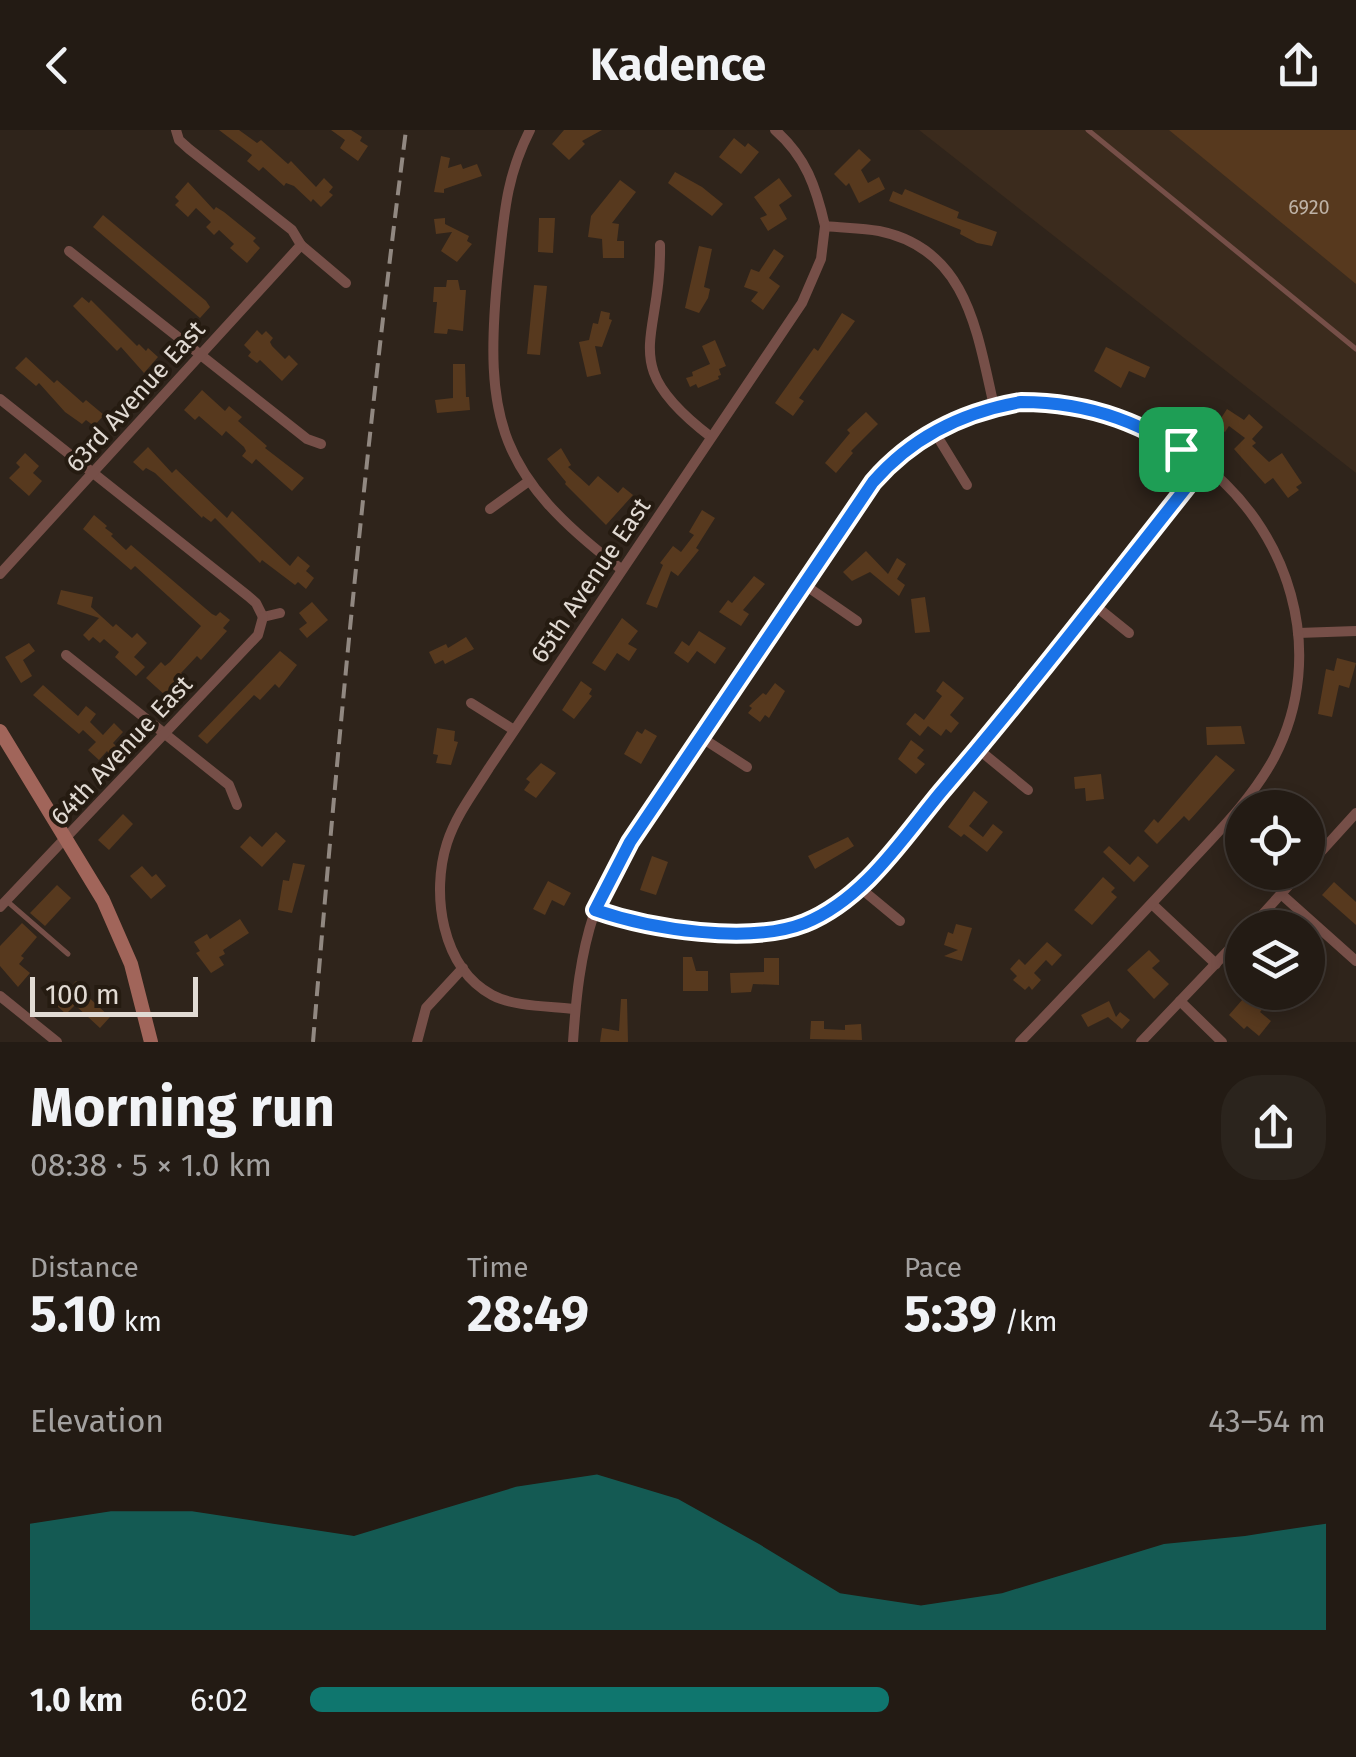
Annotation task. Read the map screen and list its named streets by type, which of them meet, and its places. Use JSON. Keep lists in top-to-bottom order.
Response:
{
  "streets": {
    "street": ["63rd Avenue East", "65th Avenue East", "64th Avenue East"]
  },
  "house_numbers": ["6920"],
  "scale_bar": "100 m",
  "page": {
    "header": "Kadence",
    "scale": "100 m",
    "heading": ["Morning run", "08:38 · 5 × 1.0 km"],
    "stats": [
      ["Distance", "5.10 km"],
      ["Time", "28:49"],
      ["Pace", "5:39 /km"]
    ],
    "chart": ["Elevation", "43–54 m"],
    "list": [
      {
        "name": "1.0 km",
        "note": "6:02"
      }
    ]
  }
}
